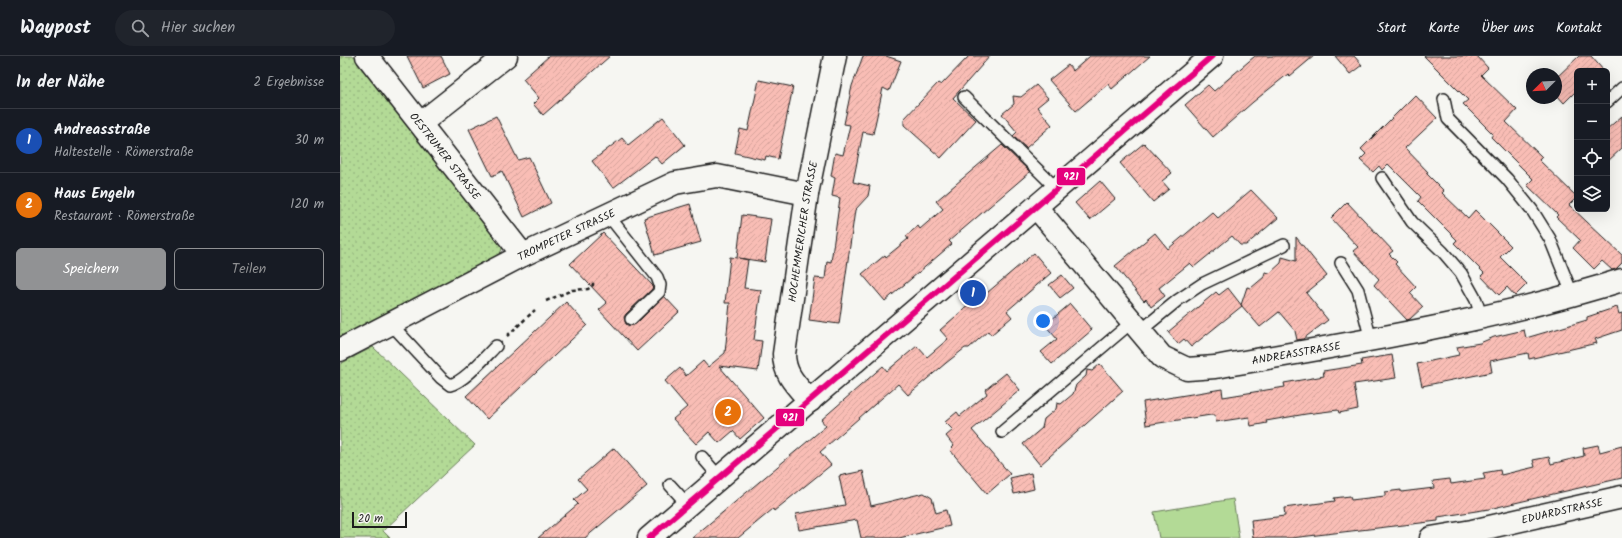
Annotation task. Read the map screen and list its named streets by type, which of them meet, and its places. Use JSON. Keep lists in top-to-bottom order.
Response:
{
  "streets": {
    "street": [
      "OESTRUMER STRASSE",
      "HOCHEMMERICHER STRASSE",
      "TROMPETER STRASSE",
      "ANDREASSTRASSE",
      "EDUARDSTRASSE"
    ]
  },
  "crossings": [
    ["OESTRUMER STRASSE", "TROMPETER STRASSE"],
    ["HOCHEMMERICHER STRASSE", "TROMPETER STRASSE"]
  ],
  "lines": ["transit line 921"],
  "scale_bar": "20 m",
  "north": "bottom left",
  "page": {
    "header": "Waypost",
    "search": "Hier suchen",
    "nav": [
      "Start",
      "Karte",
      "Über uns",
      "Kontakt"
    ],
    "heading": ["In der Nähe", "2 Ergebnisse"],
    "map_buttons": ["+", "−"],
    "list": [
      {
        "mark": "1",
        "name": "Andreasstraße",
        "note": "Haltestelle · Römerstraße",
        "value": "30 m"
      },
      {
        "mark": "2",
        "name": "Haus Engeln",
        "note": "Restaurant · Römerstraße",
        "value": "120 m"
      }
    ],
    "buttons": ["Speichern", "Teilen"],
    "pins": ["1", "2"],
    "scale": "20 m"
  }
}
